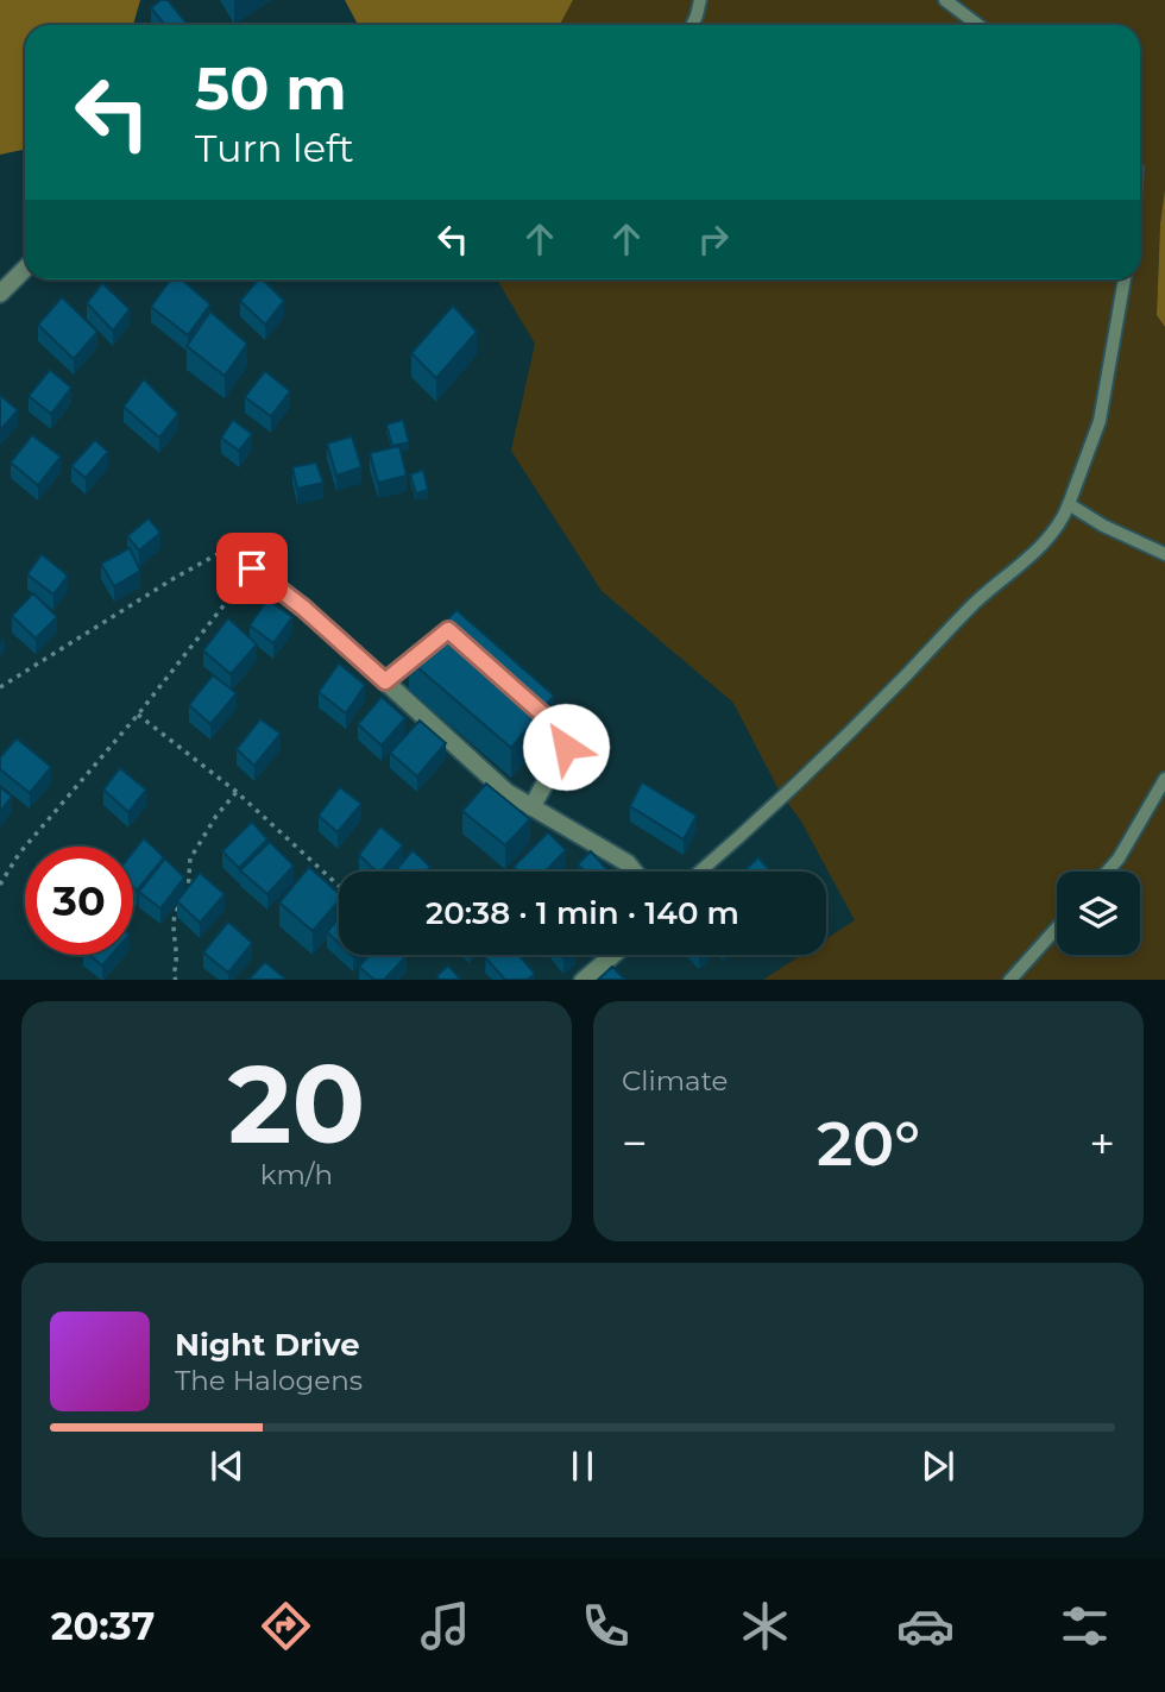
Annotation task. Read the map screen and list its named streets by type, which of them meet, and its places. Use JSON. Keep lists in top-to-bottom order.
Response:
{
  "page": {
    "turn": ["50 m", "Turn left"],
    "limit": "30",
    "trip": "20:38 · 1 min · 140 m",
    "tile": [
      ["20", "km/h"],
      "Climate"
    ],
    "heat": ["−", "20°", "+"],
    "song": ["Night Drive", "The Halogens"],
    "tabs": "20:37"
  }
}
